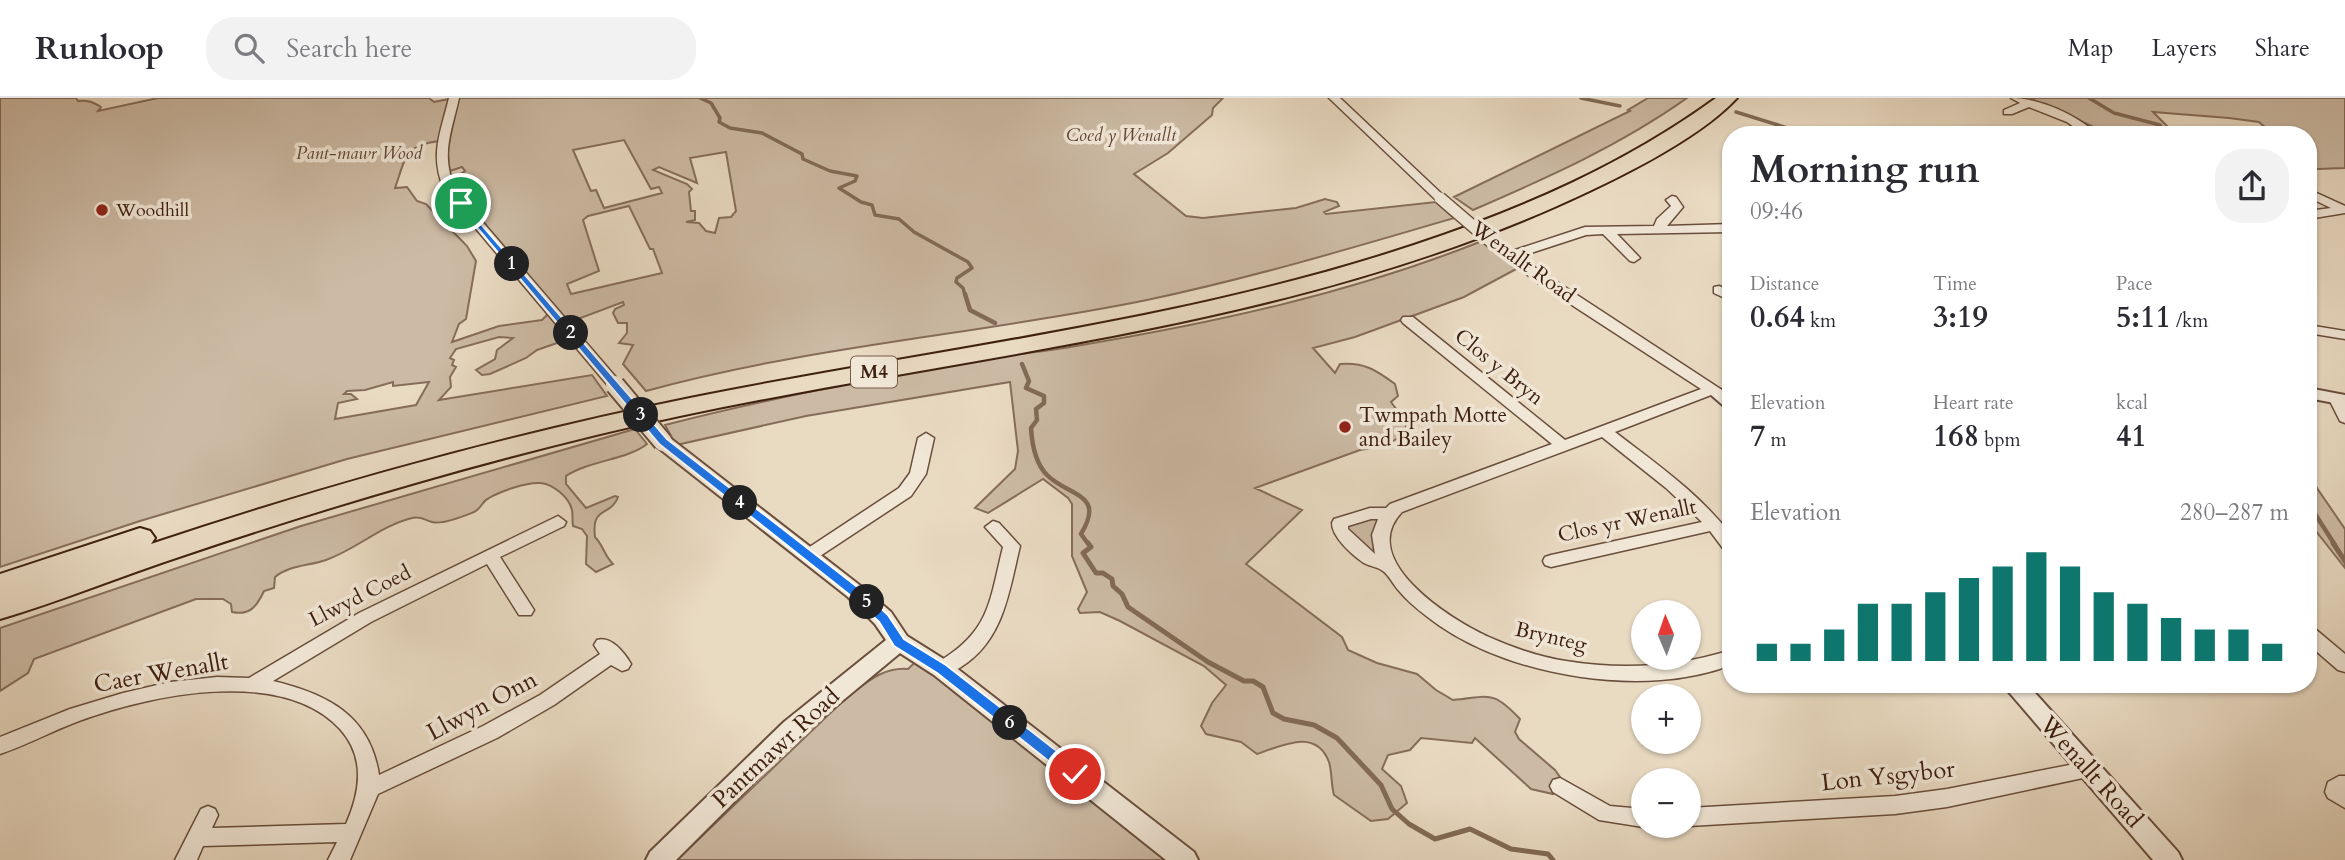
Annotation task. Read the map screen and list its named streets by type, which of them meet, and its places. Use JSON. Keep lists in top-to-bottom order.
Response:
{
  "streets": {
    "highway": ["M4"],
    "street": [
      "Wenallt Road",
      "Clos y Bryn",
      "Clos yr Wenallt",
      "Llwyd Coed",
      "Brynteg",
      "Caer Wenallt",
      "Llwyn Onn",
      "Pantmawr Road",
      "Lon Ysgybor"
    ]
  },
  "crossings": [
    ["Wenallt Road", "Lon Ysgybor"],
    ["Clos y Bryn", "Brynteg"],
    ["Llwyd Coed", "Caer Wenallt"],
    ["Caer Wenallt", "Llwyn Onn"]
  ],
  "parks": ["Coed y Wenallt", "Pant-mawr Wood"],
  "places": ["Woodhill", "Twmpath Motte and Bailey"],
  "north": "top",
  "page": {
    "header": "Runloop",
    "search": "Search here",
    "nav": ["Map", "Layers", "Share"],
    "heading": ["Morning run", "09:46"],
    "stats": [
      ["Distance", "0.64 km"],
      ["Time", "3:19"],
      ["Pace", "5:11 /km"],
      ["Elevation", "7 m"],
      ["Heart rate", "168 bpm"],
      ["kcal", "41"]
    ],
    "pins": [
      "1",
      "2",
      "3",
      "4",
      "5",
      "6"
    ],
    "chart": ["Elevation", "280–287 m"],
    "map_buttons": ["+", "−"]
  }
}
